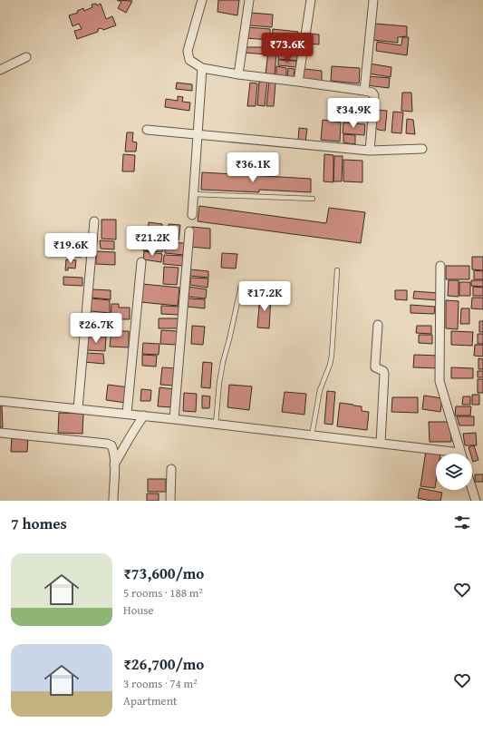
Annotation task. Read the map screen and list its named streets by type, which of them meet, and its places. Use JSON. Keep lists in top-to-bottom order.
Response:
{
  "page": {
    "price": [
      "₹73.6K",
      "₹34.9K",
      "₹36.1K",
      "₹21.2K",
      "₹19.6K",
      "₹17.2K",
      "₹26.7K"
    ],
    "heading": "7 homes",
    "list": [
      {
        "name": "₹73,600/mo",
        "note": "5 rooms · 188 m² · House"
      },
      {
        "name": "₹26,700/mo",
        "note": "3 rooms · 74 m² · Apartment"
      }
    ]
  }
}
